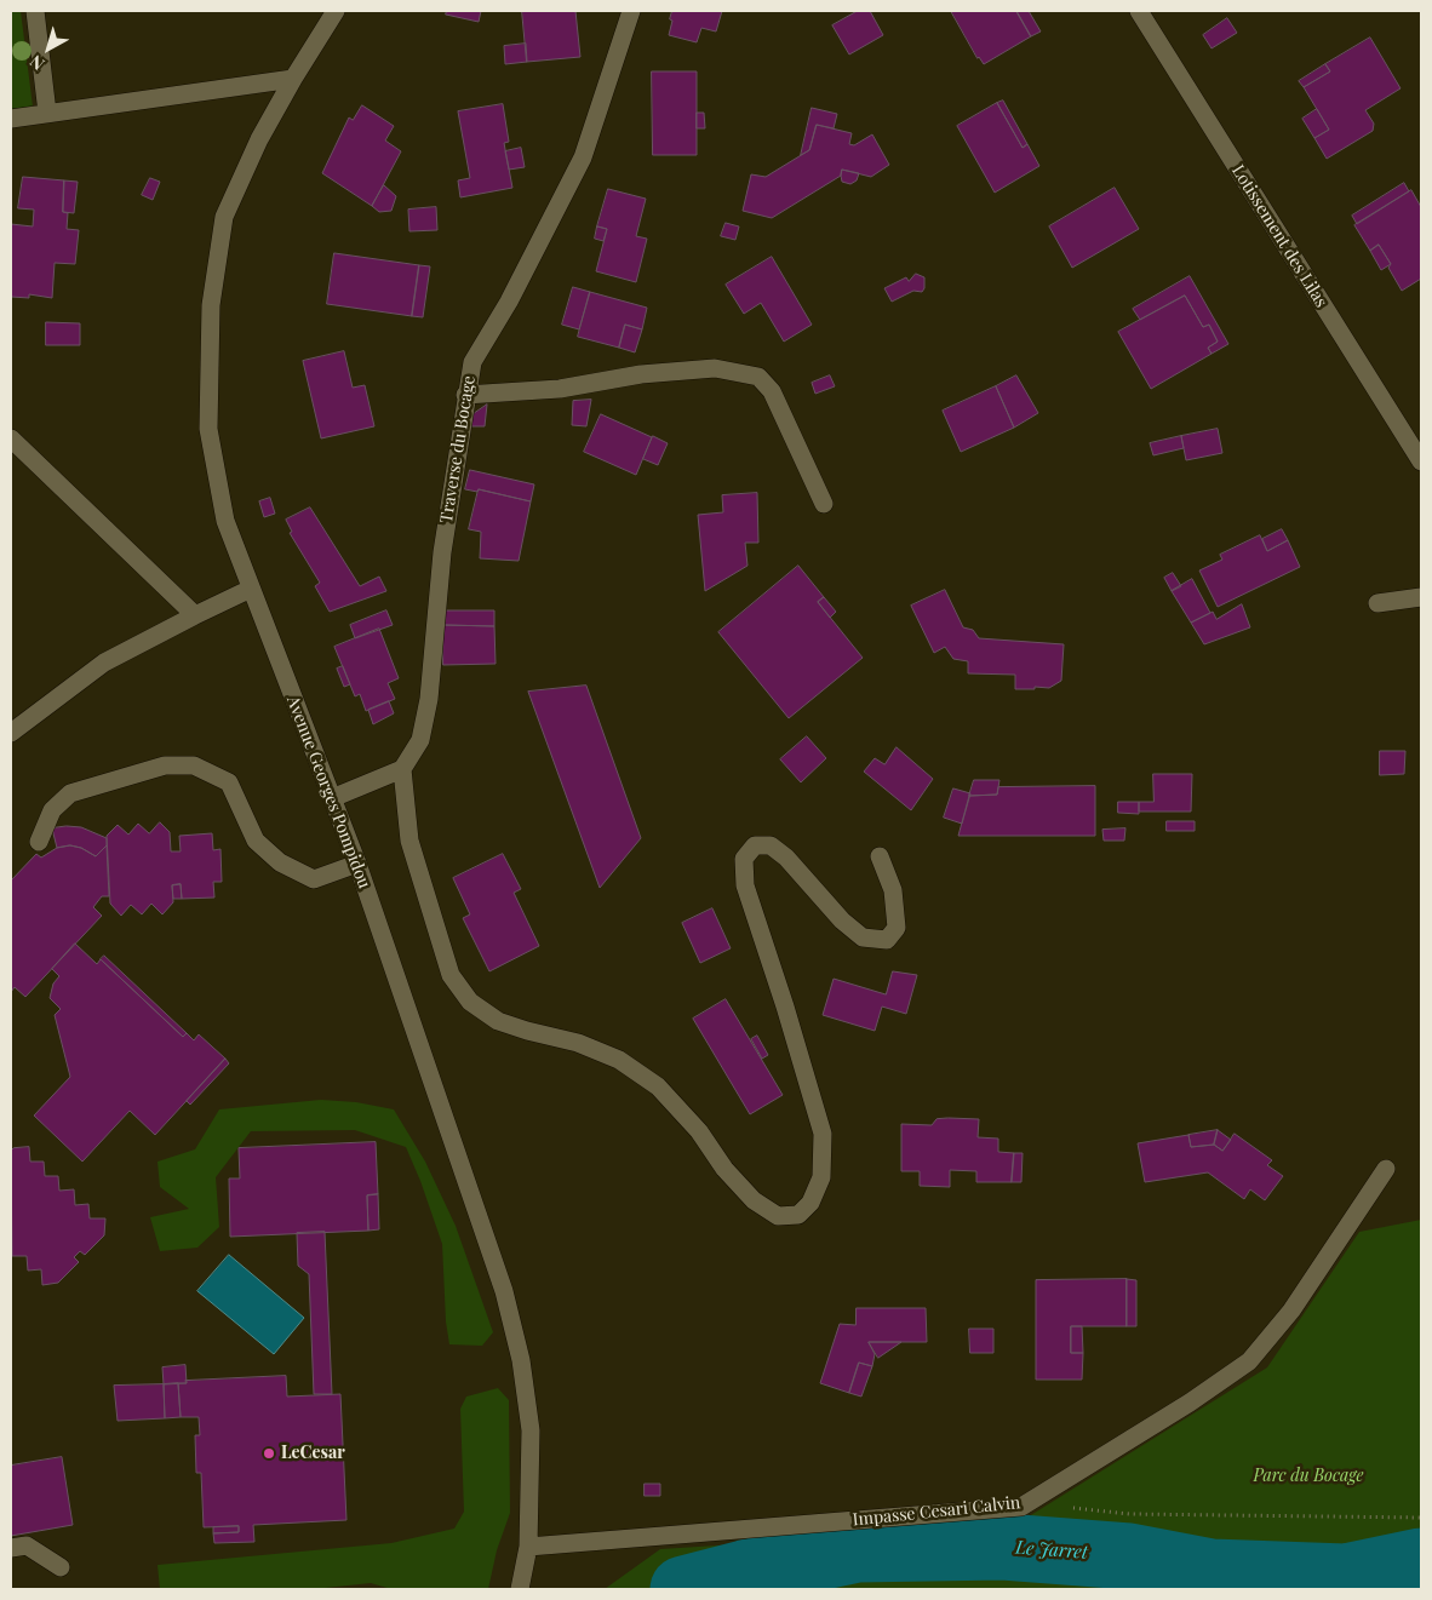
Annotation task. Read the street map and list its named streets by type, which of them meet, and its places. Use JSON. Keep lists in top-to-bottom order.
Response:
{
  "streets": {
    "street": [
      "Lotissement des Lilas",
      "Traverse du Bocage",
      "Avenue Georges Pompidou",
      "Impasse Cesari Calvin"
    ]
  },
  "crossings": [
    ["Avenue Georges Pompidou", "Impasse Cesari Calvin"]
  ],
  "water": ["Le Jarret"],
  "parks": ["Parc du Bocage"],
  "places": ["LeCesar"],
  "north": "bottom left"
}
